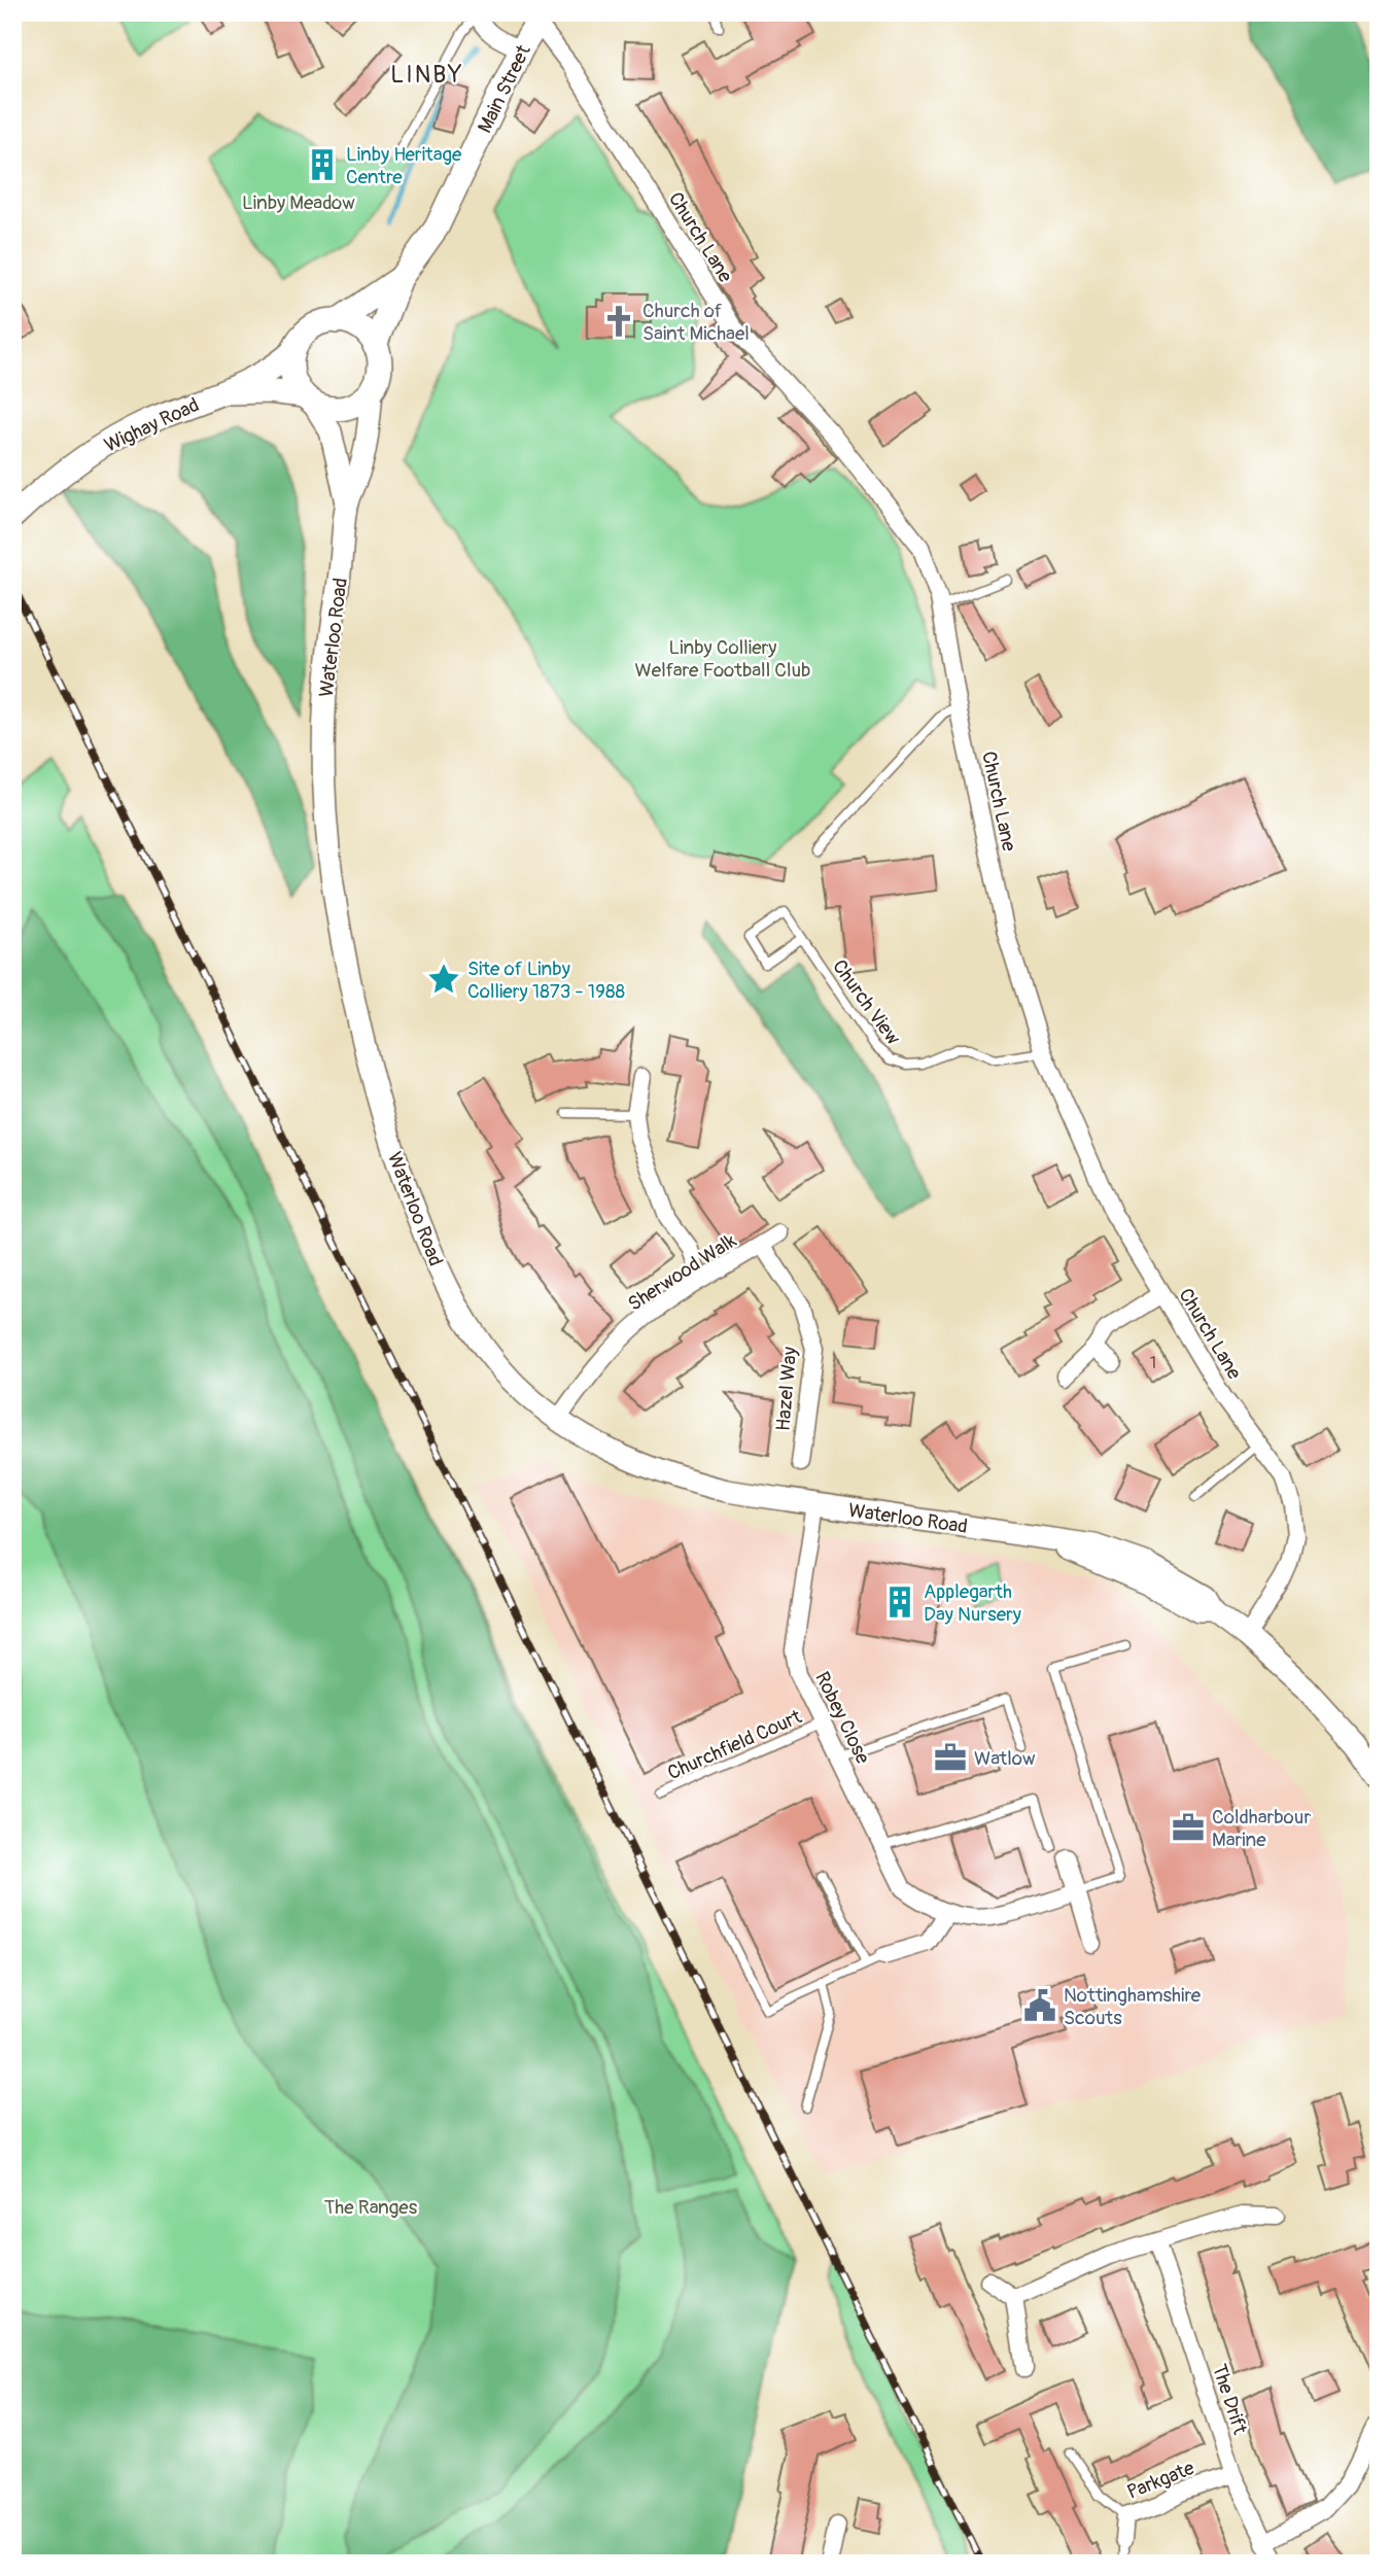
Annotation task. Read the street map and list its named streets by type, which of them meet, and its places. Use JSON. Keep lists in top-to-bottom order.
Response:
{
  "streets": {
    "main road": ["Main Street", "Wighay Road"],
    "street": [
      "Church Lane",
      "Waterloo Road",
      "Sherwood Walk",
      "Hazel Way",
      "Robey Close",
      "The Drift",
      "Parkgate"
    ],
    "lane": ["Church View", "Churchfield Court"]
  },
  "crossings": [
    ["Main Street", "Church Lane"],
    ["Church Lane", "Waterloo Road"],
    ["Church Lane", "Church View"],
    ["Wighay Road", "Waterloo Road"],
    ["Waterloo Road", "Sherwood Walk"],
    ["Waterloo Road", "Robey Close"],
    ["Sherwood Walk", "Hazel Way"],
    ["Robey Close", "Churchfield Court"],
    ["The Drift", "Parkgate"]
  ],
  "districts": ["LINBY"],
  "parks": ["Linby Meadow", "Linby Colliery Welfare Football Club", "The Ranges"],
  "places": {
    "building": ["Linby Heritage Centre", "Applegarth Day Nursery"],
    "church": ["Church of Saint Michael"],
    "place": ["Site of Linby Colliery 1873 - 1988"],
    "office": ["Watlow", "Coldharbour Marine"],
    "public building": ["Nottinghamshire Scouts"]
  },
  "house_numbers": ["1"]
}
